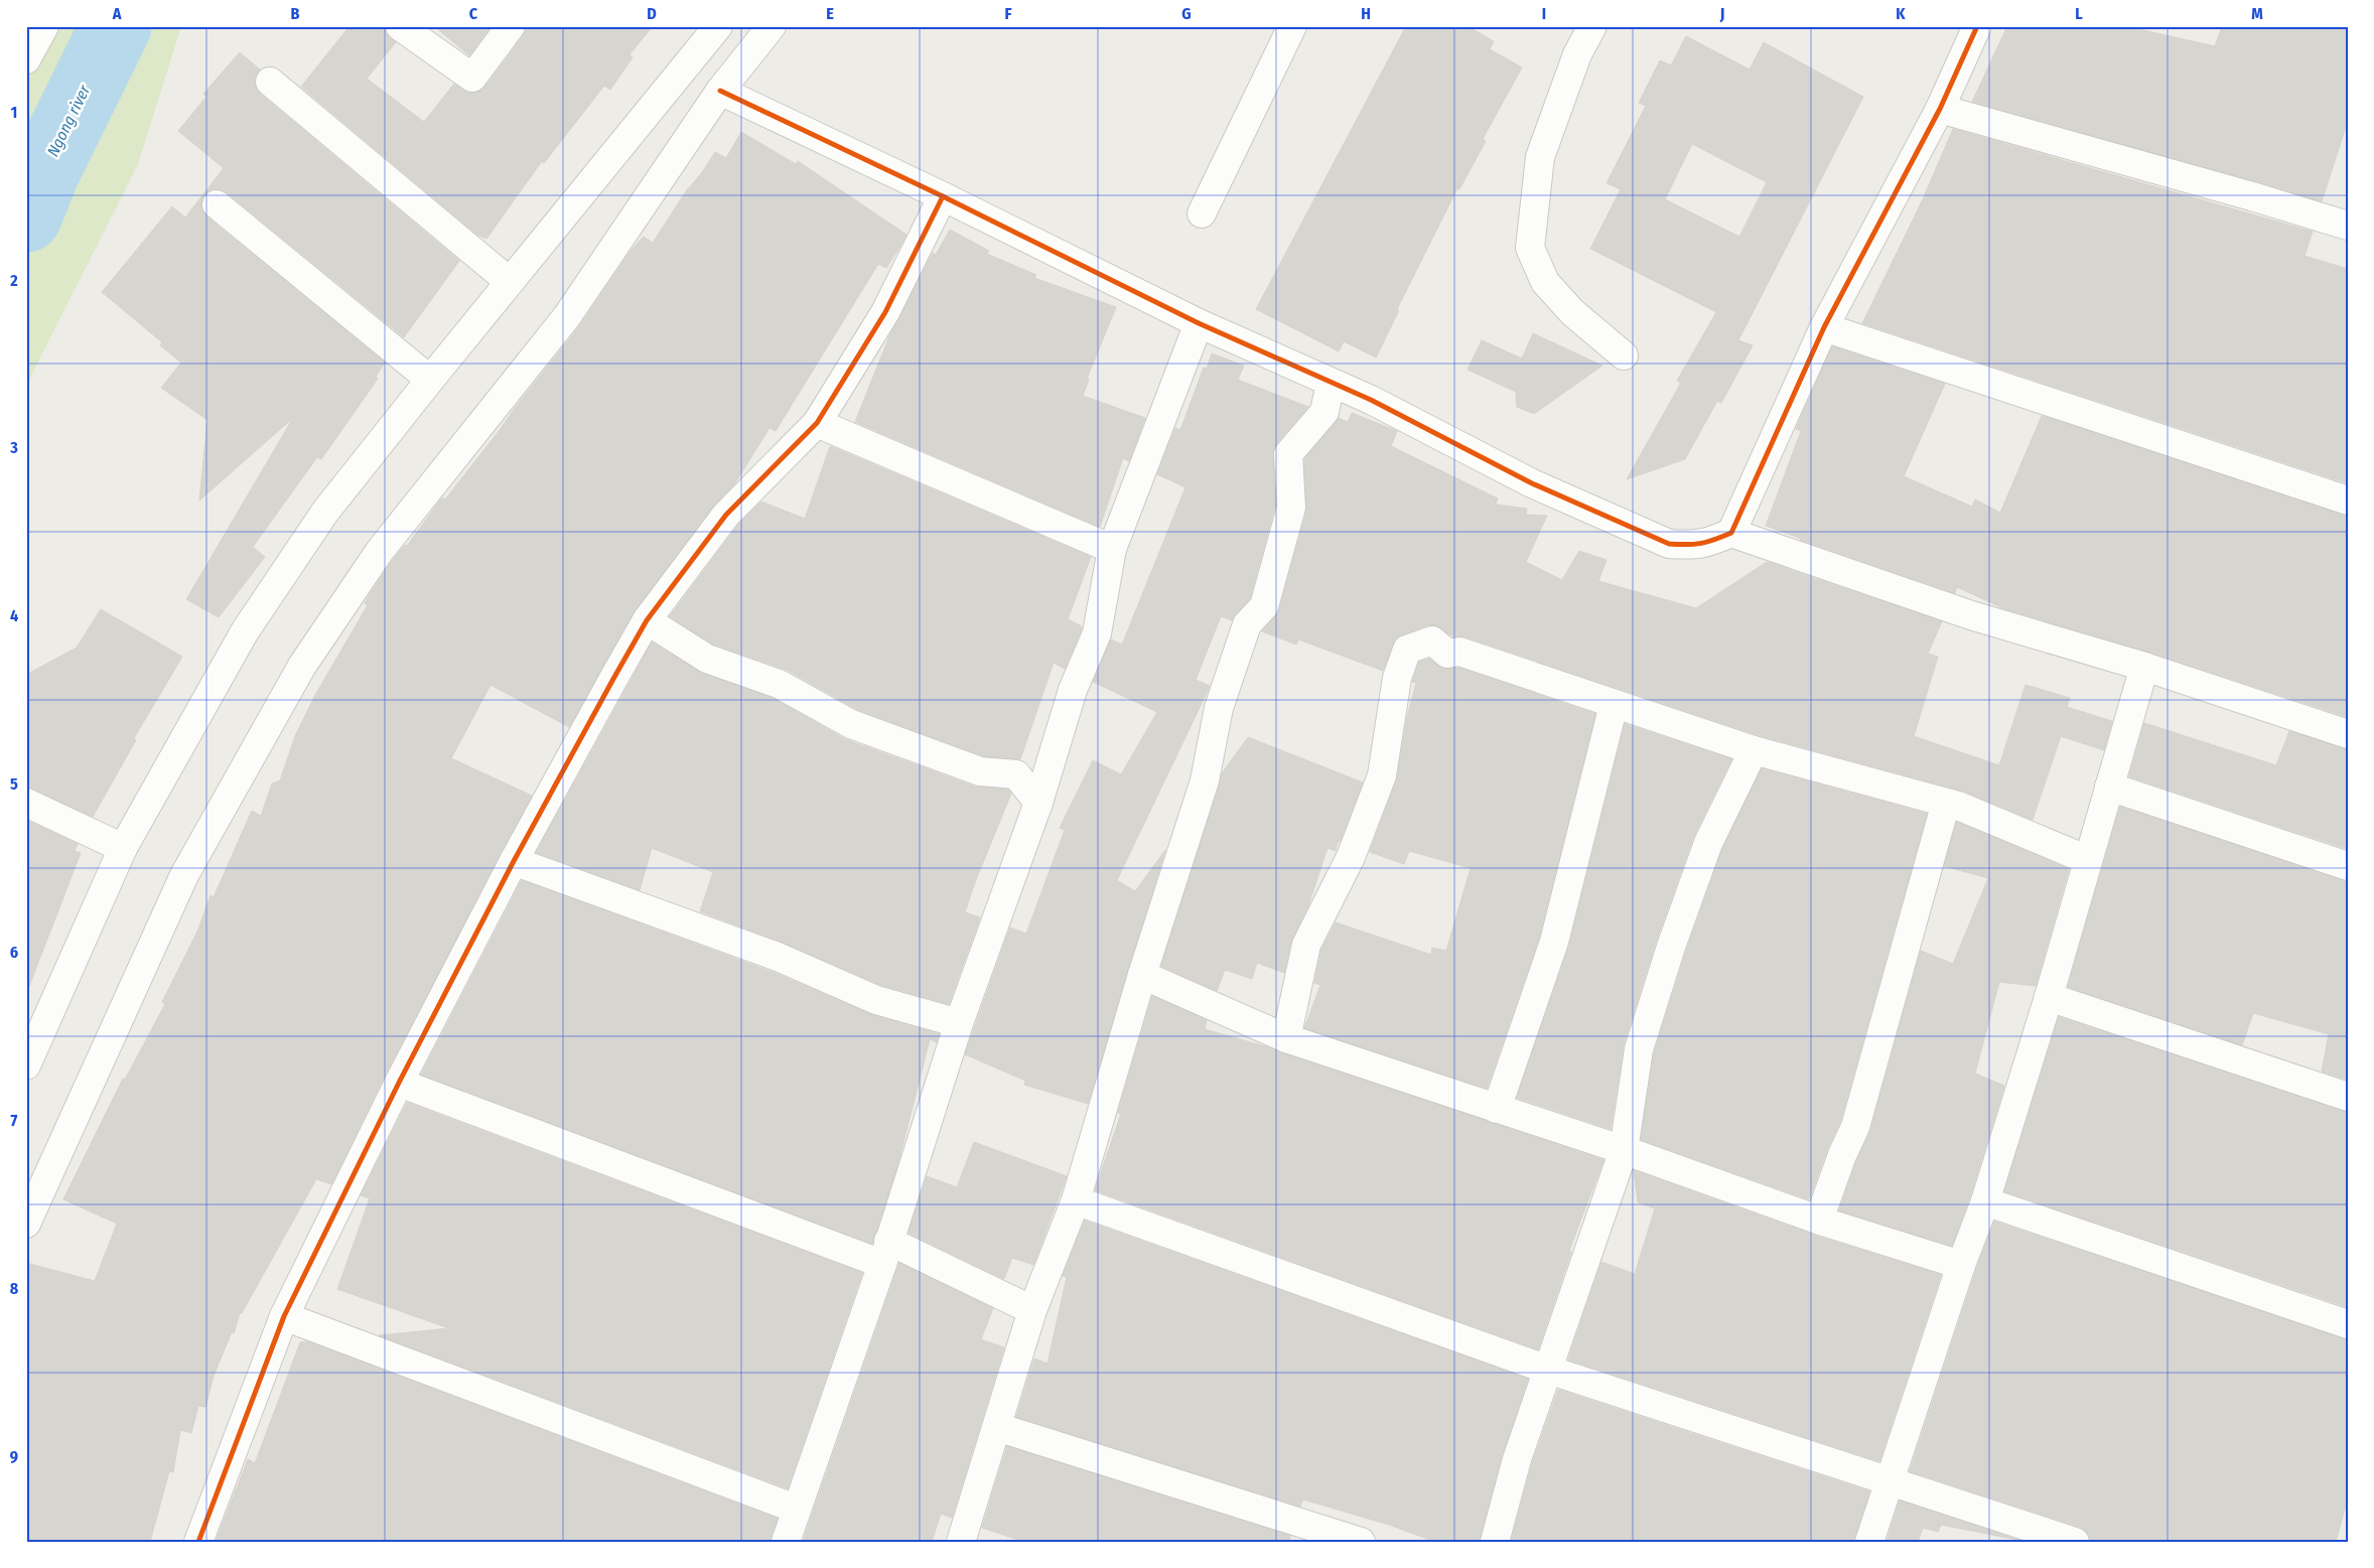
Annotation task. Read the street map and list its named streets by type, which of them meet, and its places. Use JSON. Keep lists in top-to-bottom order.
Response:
{
  "water": ["Ngong river"],
  "grid": {
    "columns": [
      "A",
      "B",
      "C",
      "D",
      "E",
      "F",
      "G",
      "H",
      "I",
      "J",
      "K",
      "L",
      "M"
    ],
    "rows": [
      "1",
      "2",
      "3",
      "4",
      "5",
      "6",
      "7",
      "8",
      "9"
    ]
  }
}
